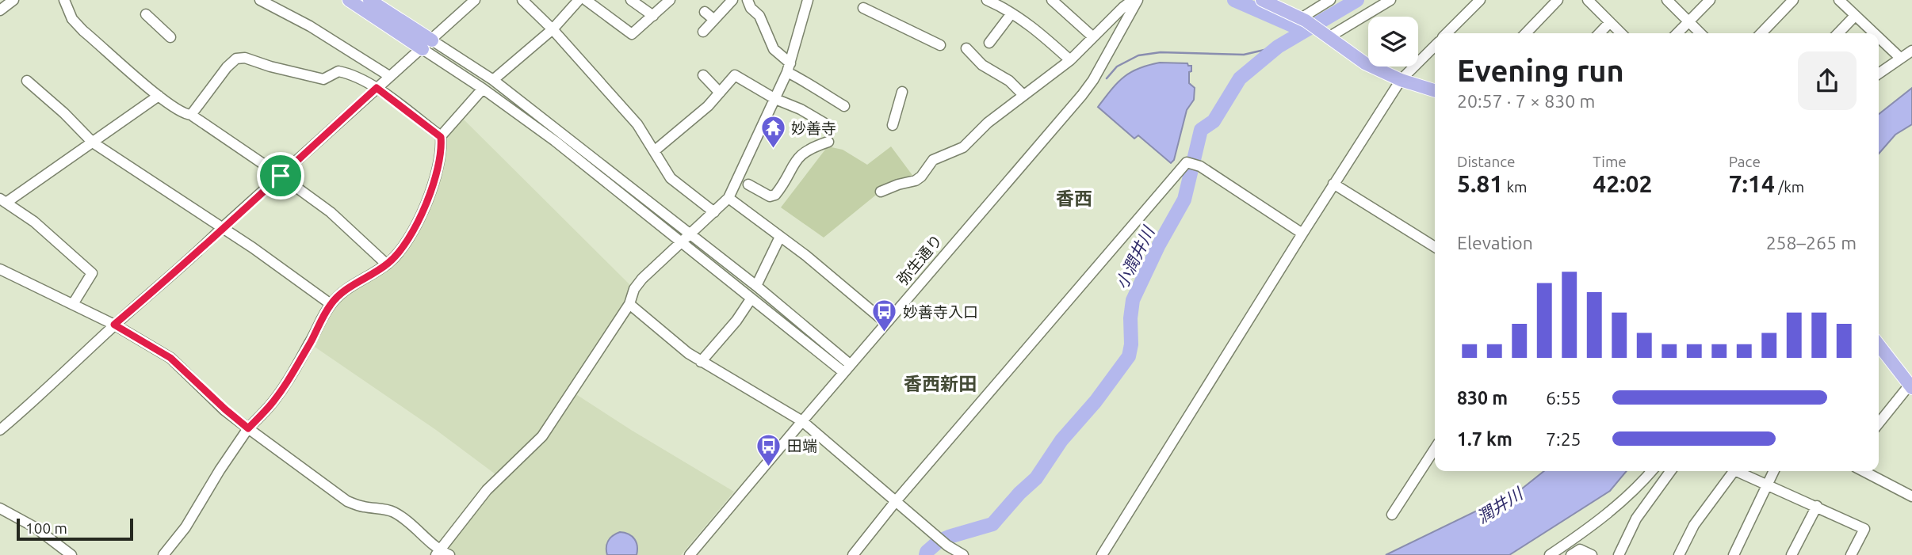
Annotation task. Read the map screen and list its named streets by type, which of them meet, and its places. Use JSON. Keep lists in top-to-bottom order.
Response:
{
  "streets": {
    "street": ["弥生通り"]
  },
  "districts": ["香西", "香西新田"],
  "water": ["小潤井川", "潤井川"],
  "places": {
    "temple": ["妙善寺"],
    "bus stop": ["妙善寺入口", "田端"]
  },
  "scale_bar": "100 m",
  "page": {
    "heading": ["Evening run", "20:57 · 7 × 830 m"],
    "stats": [
      ["Distance", "5.81 km"],
      ["Time", "42:02"],
      ["Pace", "7:14 /km"]
    ],
    "chart": ["Elevation", "258–265 m"],
    "list": [
      {
        "name": "830 m",
        "note": "6:55"
      },
      {
        "name": "1.7 km",
        "note": "7:25"
      }
    ],
    "scale": "100 m"
  }
}
